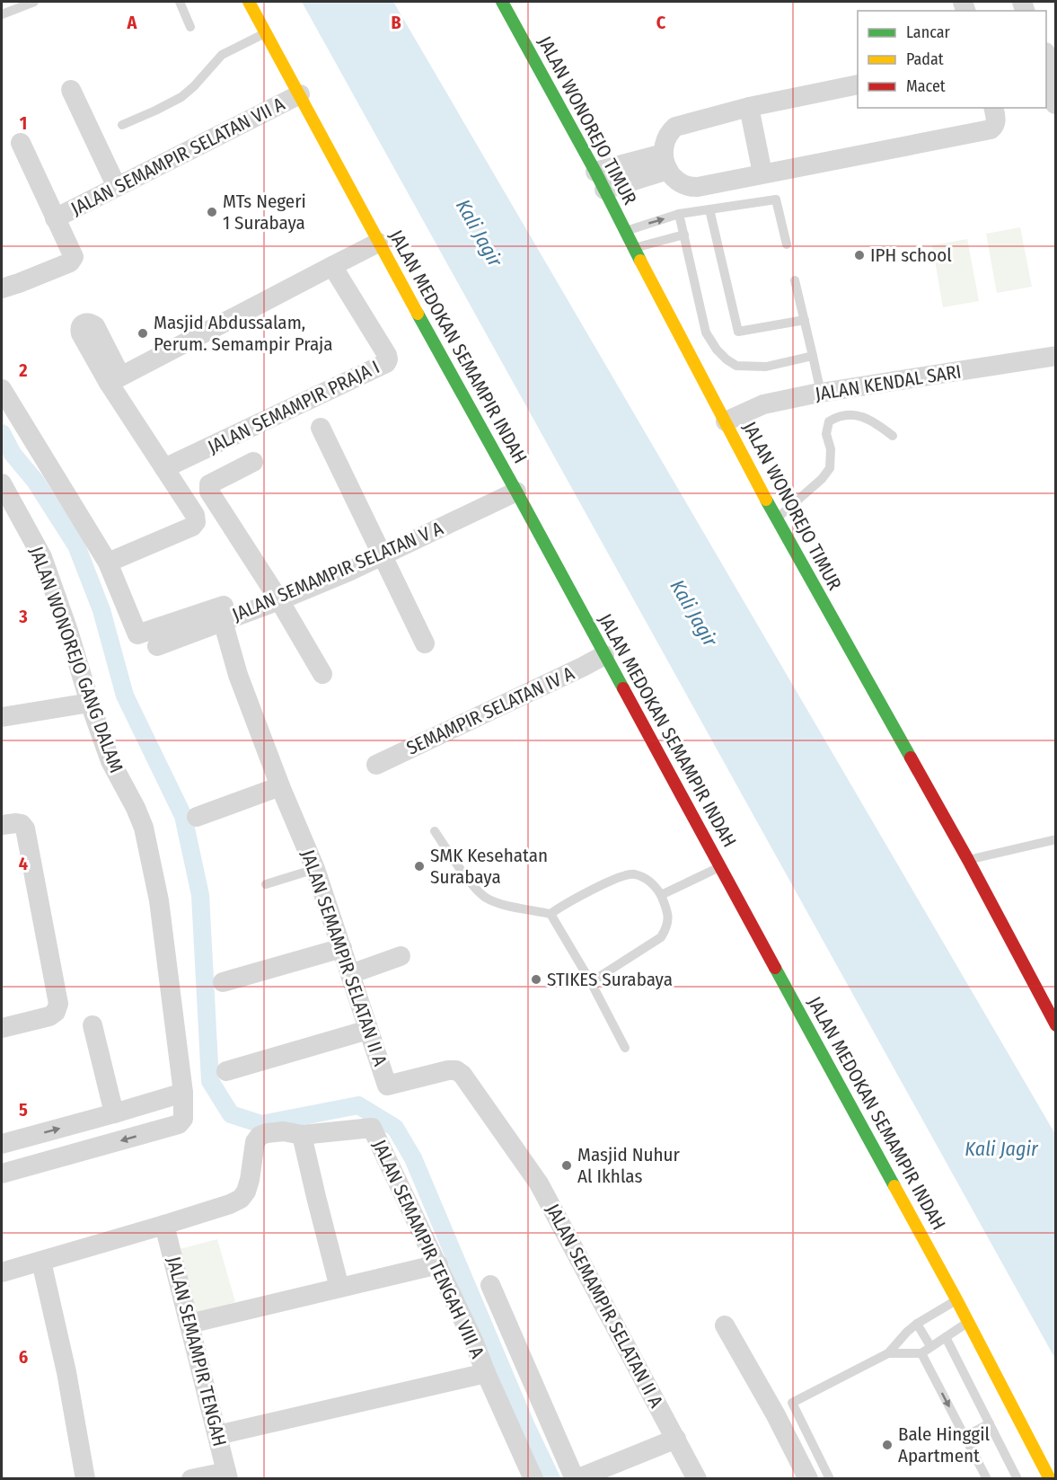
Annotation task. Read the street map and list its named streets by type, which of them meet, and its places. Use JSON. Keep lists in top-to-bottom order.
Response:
{
  "streets": {
    "street": [
      "JALAN WONOREJO TIMUR",
      "JALAN SEMAMPIR SELATAN VII A",
      "JALAN MEDOKAN SEMAMPIR INDAH",
      "JALAN KENDAL SARI",
      "JALAN SEMAMPIR PRAJA I",
      "JALAN SEMAMPIR SELATAN V A",
      "JALAN WONOREJO GANG DALAM",
      "SEMAMPIR SELATAN IV A",
      "JALAN SEMAMPIR SELATAN II A",
      "JALAN SEMAMPIR TENGAH VIII A",
      "JALAN SEMAMPIR TENGAH"
    ]
  },
  "crossings": [
    ["JALAN WONOREJO TIMUR", "JALAN KENDAL SARI"],
    ["JALAN SEMAMPIR SELATAN VII A", "JALAN MEDOKAN SEMAMPIR INDAH"],
    ["JALAN MEDOKAN SEMAMPIR INDAH", "JALAN SEMAMPIR SELATAN V A"],
    ["JALAN MEDOKAN SEMAMPIR INDAH", "SEMAMPIR SELATAN IV A"],
    ["JALAN SEMAMPIR SELATAN V A", "JALAN SEMAMPIR SELATAN II A"],
    ["JALAN SEMAMPIR TENGAH VIII A", "JALAN SEMAMPIR TENGAH"]
  ],
  "water": ["Kali Jagir"],
  "places": [
    "MTs Negeri 1 Surabaya",
    "IPH school",
    "Masjid Abdussalam, Perum. Semampir Praja",
    "SMK Kesehatan Surabaya",
    "STIKES Surabaya",
    "Masjid Nuhur Al Ikhlas",
    "Bale Hinggil Apartment"
  ],
  "legend": ["Lancar", "Padat", "Macet"],
  "grid": {
    "columns": ["A", "B", "C"],
    "rows": [
      "1",
      "2",
      "3",
      "4",
      "5",
      "6"
    ]
  }
}
